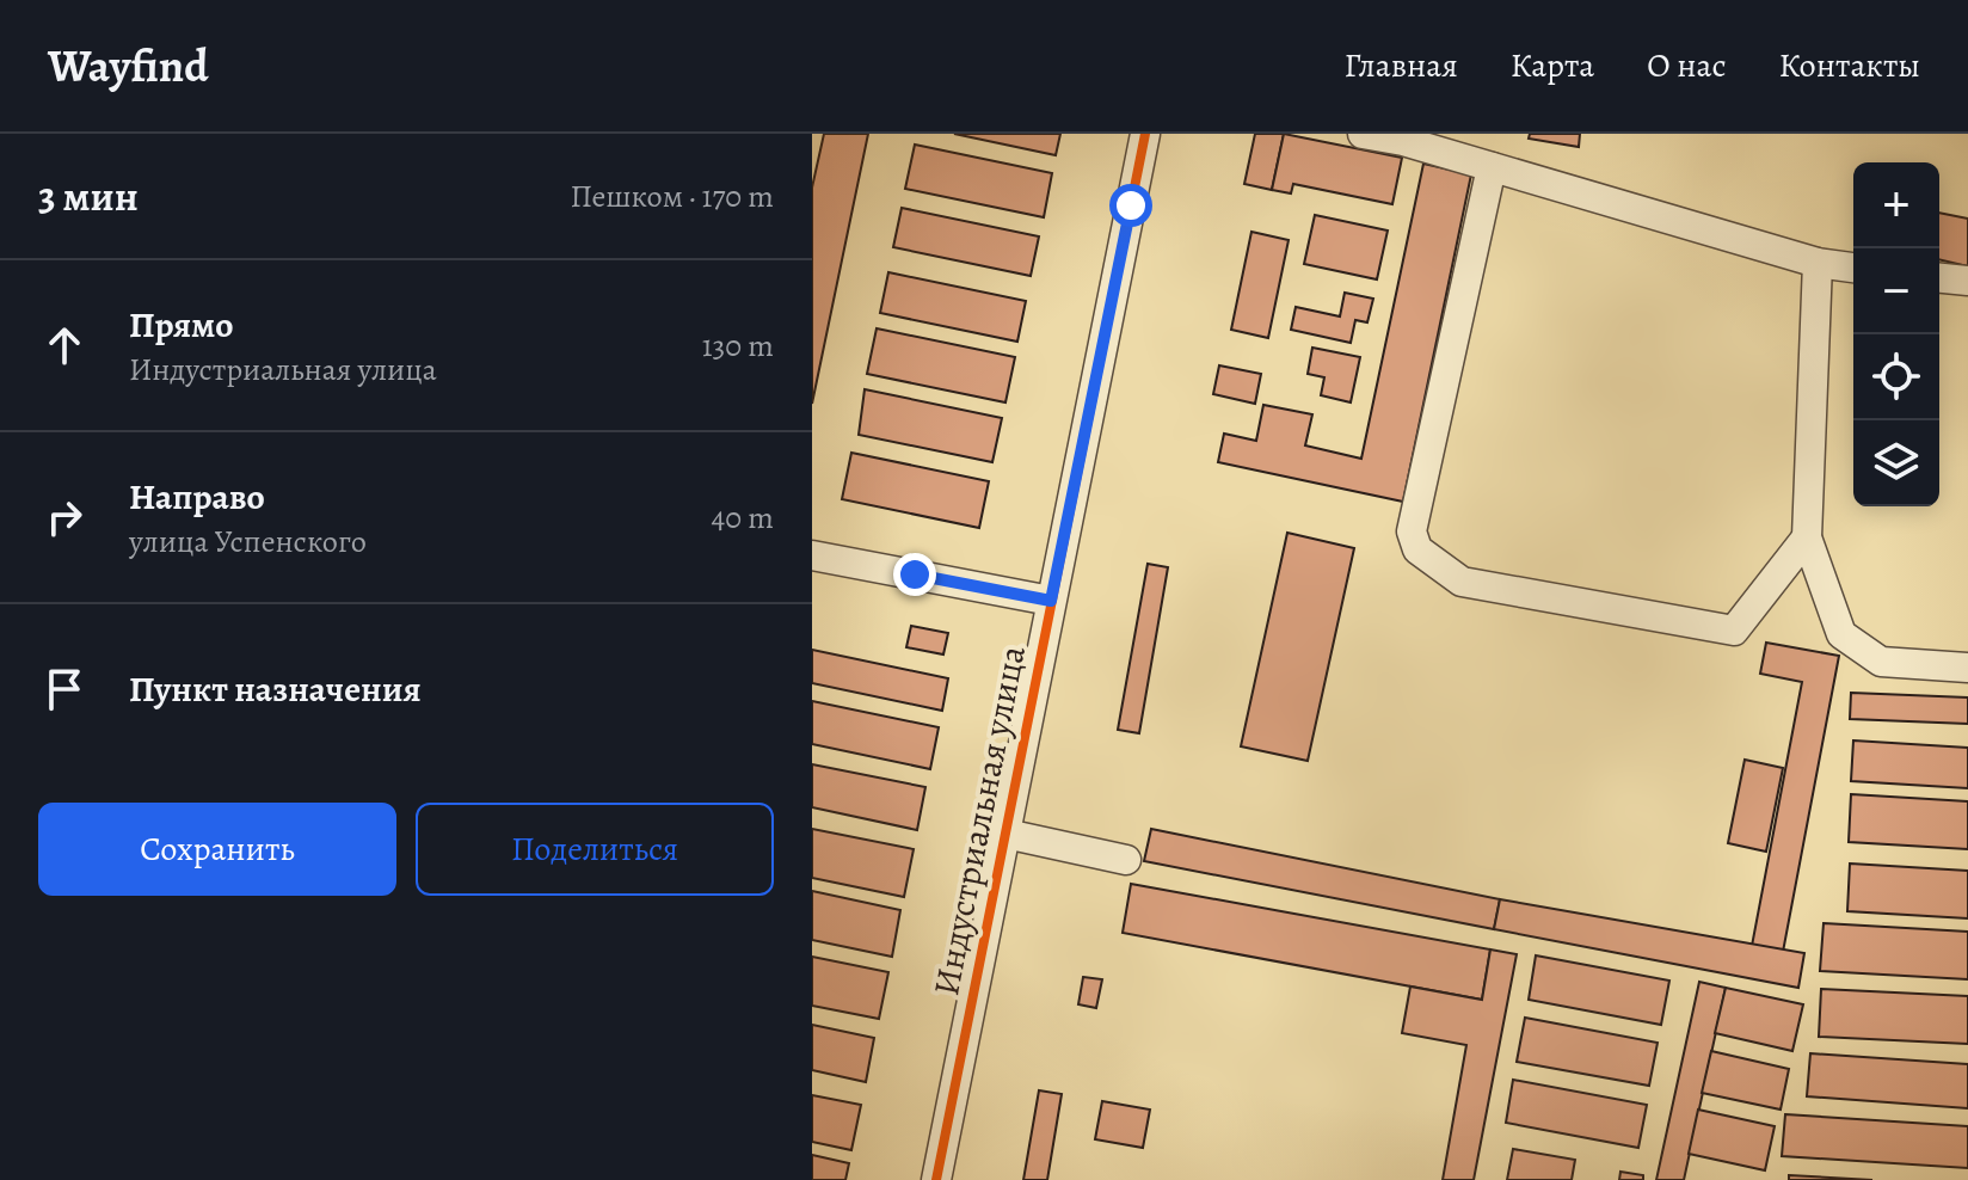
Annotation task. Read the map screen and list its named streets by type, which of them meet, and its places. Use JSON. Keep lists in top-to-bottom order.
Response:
{
  "streets": {
    "street": ["Индустриальная улица"]
  },
  "page": {
    "header": "Wayfind",
    "nav": [
      "Главная",
      "Карта",
      "О нас",
      "Контакты"
    ],
    "heading": ["3 мин", "Пешком · 170 m"],
    "map_buttons": ["+", "−"],
    "list": [
      ["Прямо", "Индустриальная улица", "130 m"],
      ["Направо", "улица Успенского", "40 m"],
      "Пункт назначения"
    ],
    "buttons": ["Сохранить", "Поделиться"]
  }
}
